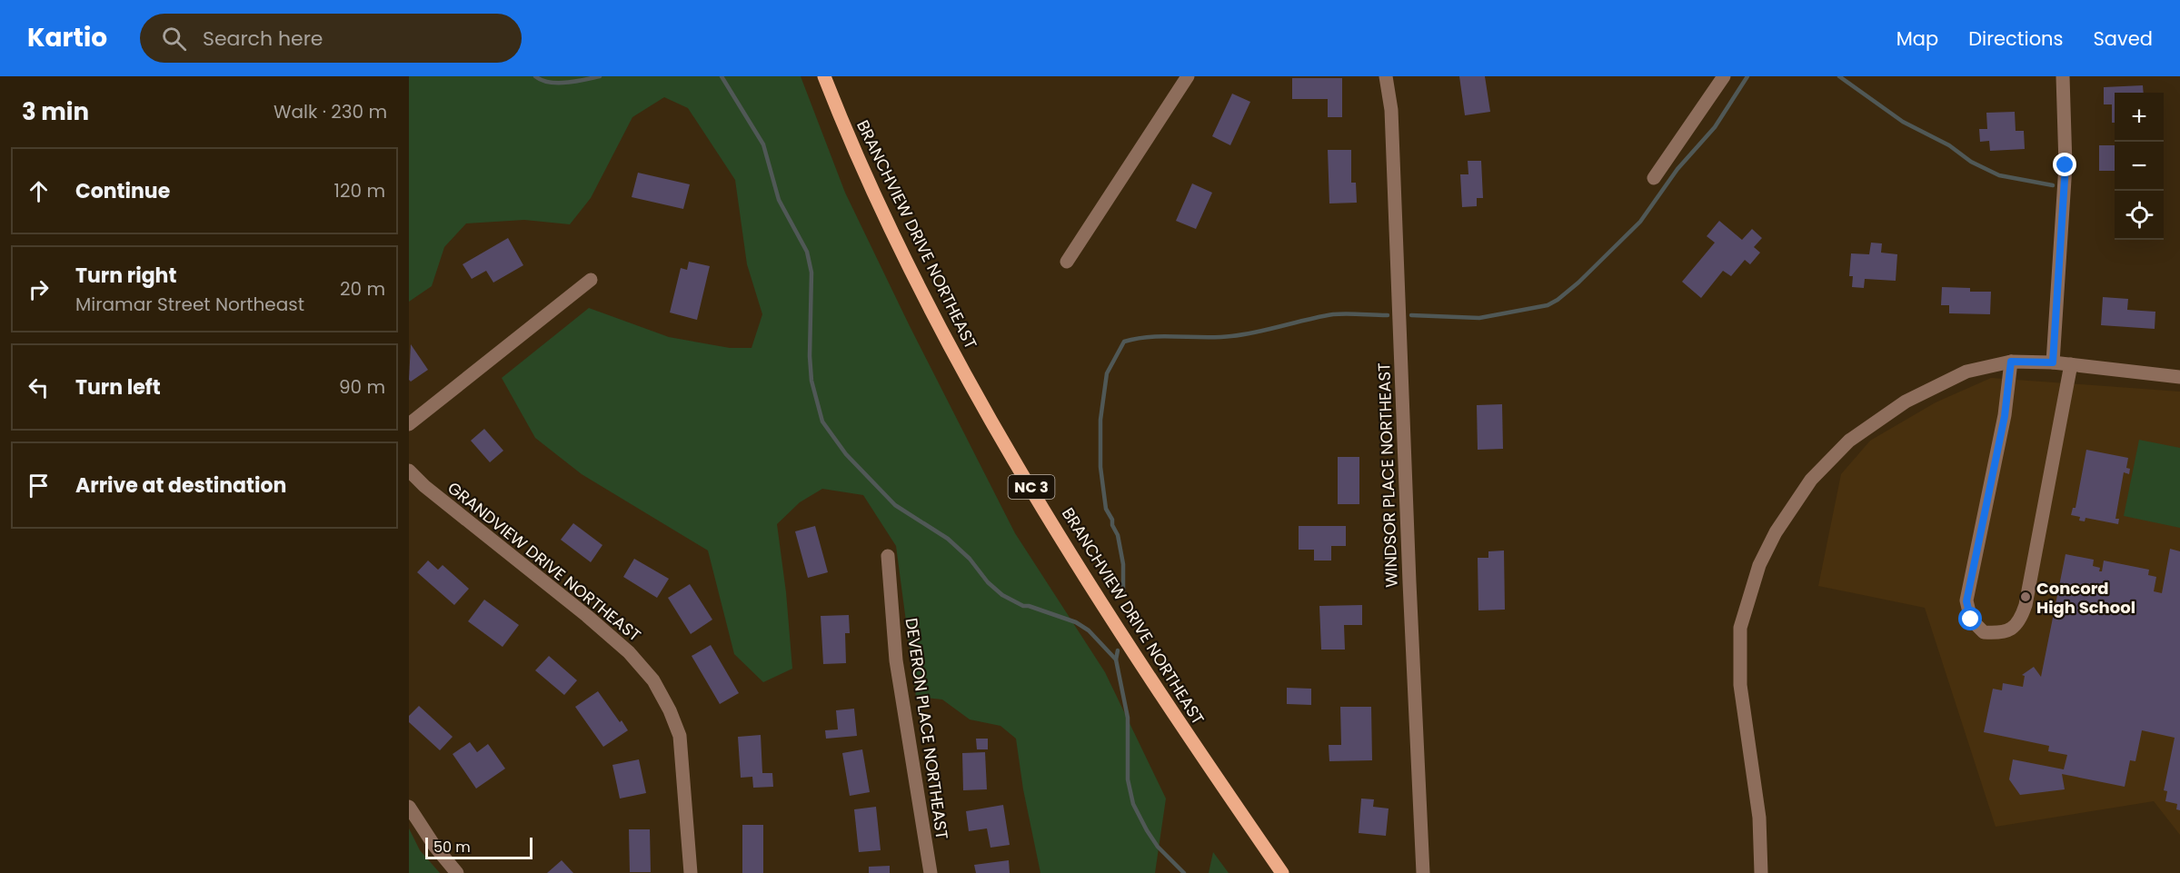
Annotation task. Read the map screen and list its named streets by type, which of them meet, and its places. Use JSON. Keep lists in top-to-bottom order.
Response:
{
  "streets": {
    "main road": ["BRANCHVIEW DRIVE NORTHEAST", "NC 3"],
    "street": ["WINDSOR PLACE NORTHEAST", "GRANDVIEW DRIVE NORTHEAST", "DEVERON PLACE NORTHEAST"]
  },
  "places": ["Concord High School"],
  "scale_bar": "50 m",
  "page": {
    "header": "Kartio",
    "search": "Search here",
    "nav": ["Map", "Directions", "Saved"],
    "heading": ["3 min", "Walk · 230 m"],
    "map_buttons": ["+", "−"],
    "list": [
      ["Continue", "120 m"],
      ["Turn right", "Miramar Street Northeast", "20 m"],
      ["Turn left", "90 m"],
      "Arrive at destination"
    ],
    "scale": "50 m"
  }
}
